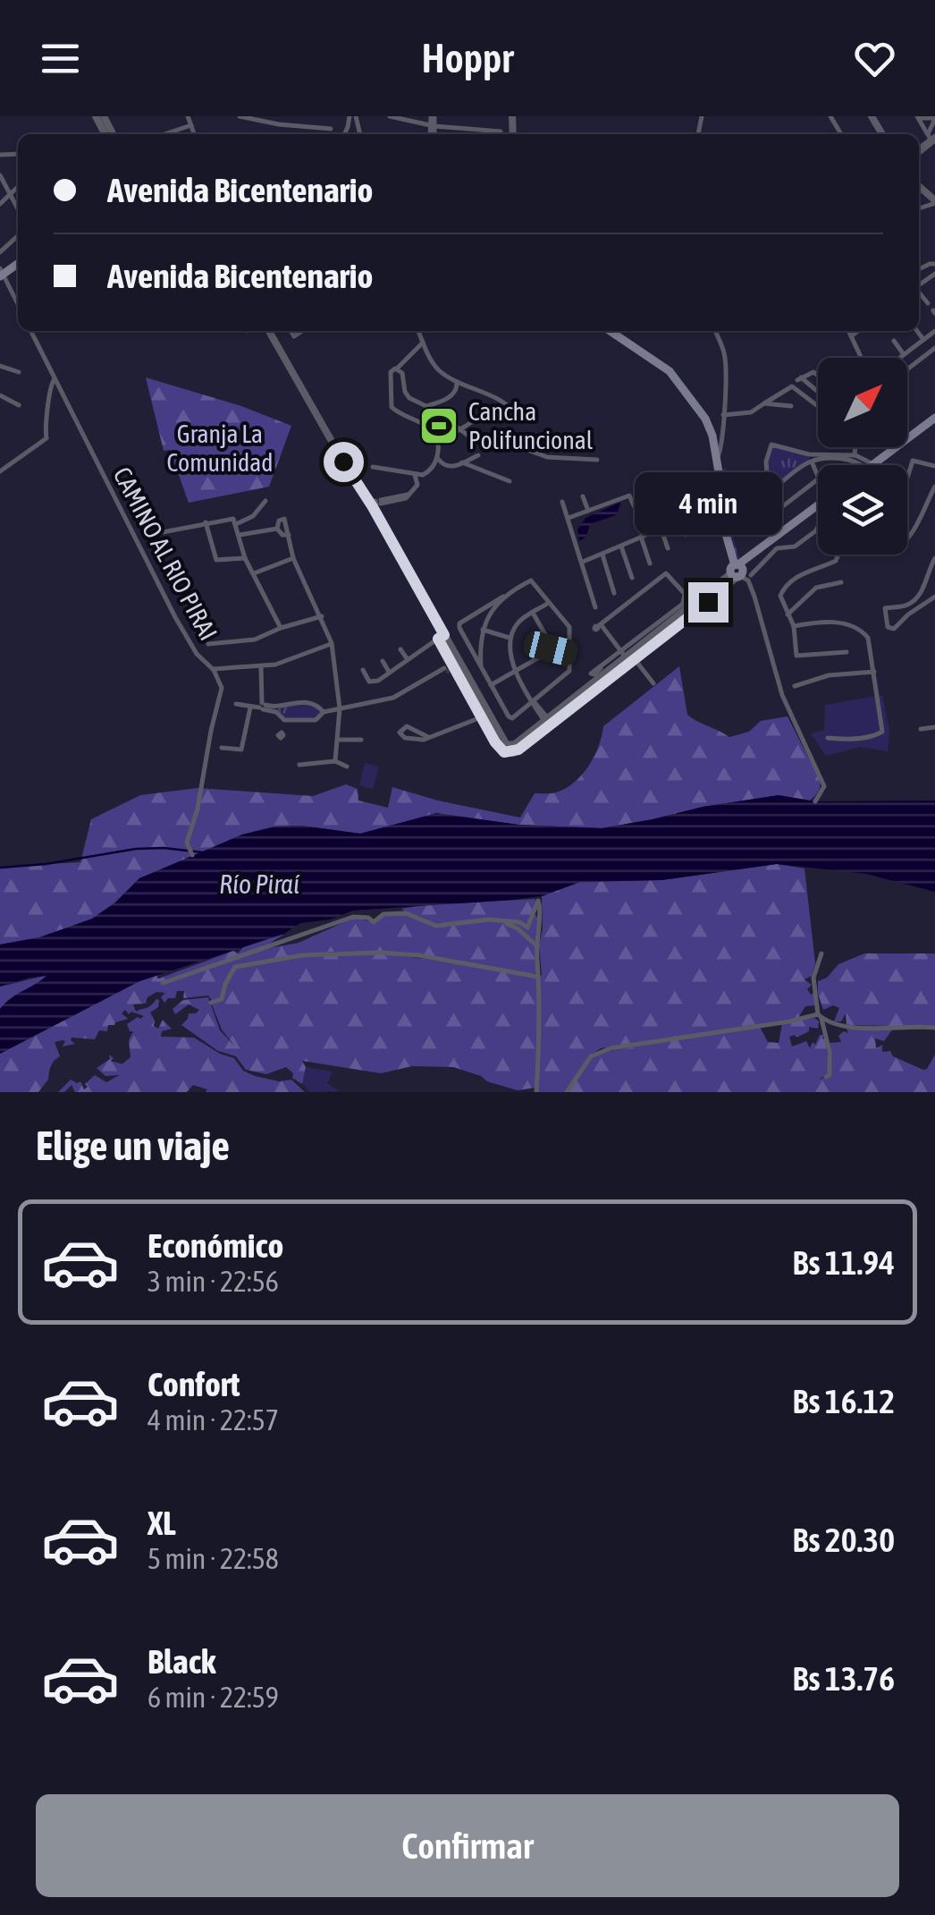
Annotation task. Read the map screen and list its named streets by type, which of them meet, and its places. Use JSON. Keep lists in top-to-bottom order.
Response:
{
  "streets": {
    "street": ["CAMINO AL RIO PIRAI"]
  },
  "water": ["Río Piraí"],
  "parks": ["Granja La Comunidad"],
  "places": {
    "sports": ["Cancha Polifuncional"]
  },
  "north": "top right",
  "page": {
    "header": "Hoppr",
    "banner": ["Avenida Bicentenario", "Avenida Bicentenario"],
    "bubble": "4 min",
    "heading": "Elige un viaje",
    "list": [
      {
        "name": "Económico",
        "note": "3 min · 22:56",
        "value": "Bs 11.94"
      },
      {
        "name": "Confort",
        "note": "4 min · 22:57",
        "value": "Bs 16.12"
      },
      {
        "name": "XL",
        "note": "5 min · 22:58",
        "value": "Bs 20.30"
      },
      {
        "name": "Black",
        "note": "6 min · 22:59",
        "value": "Bs 13.76"
      }
    ],
    "buttons": "Confirmar"
  }
}
